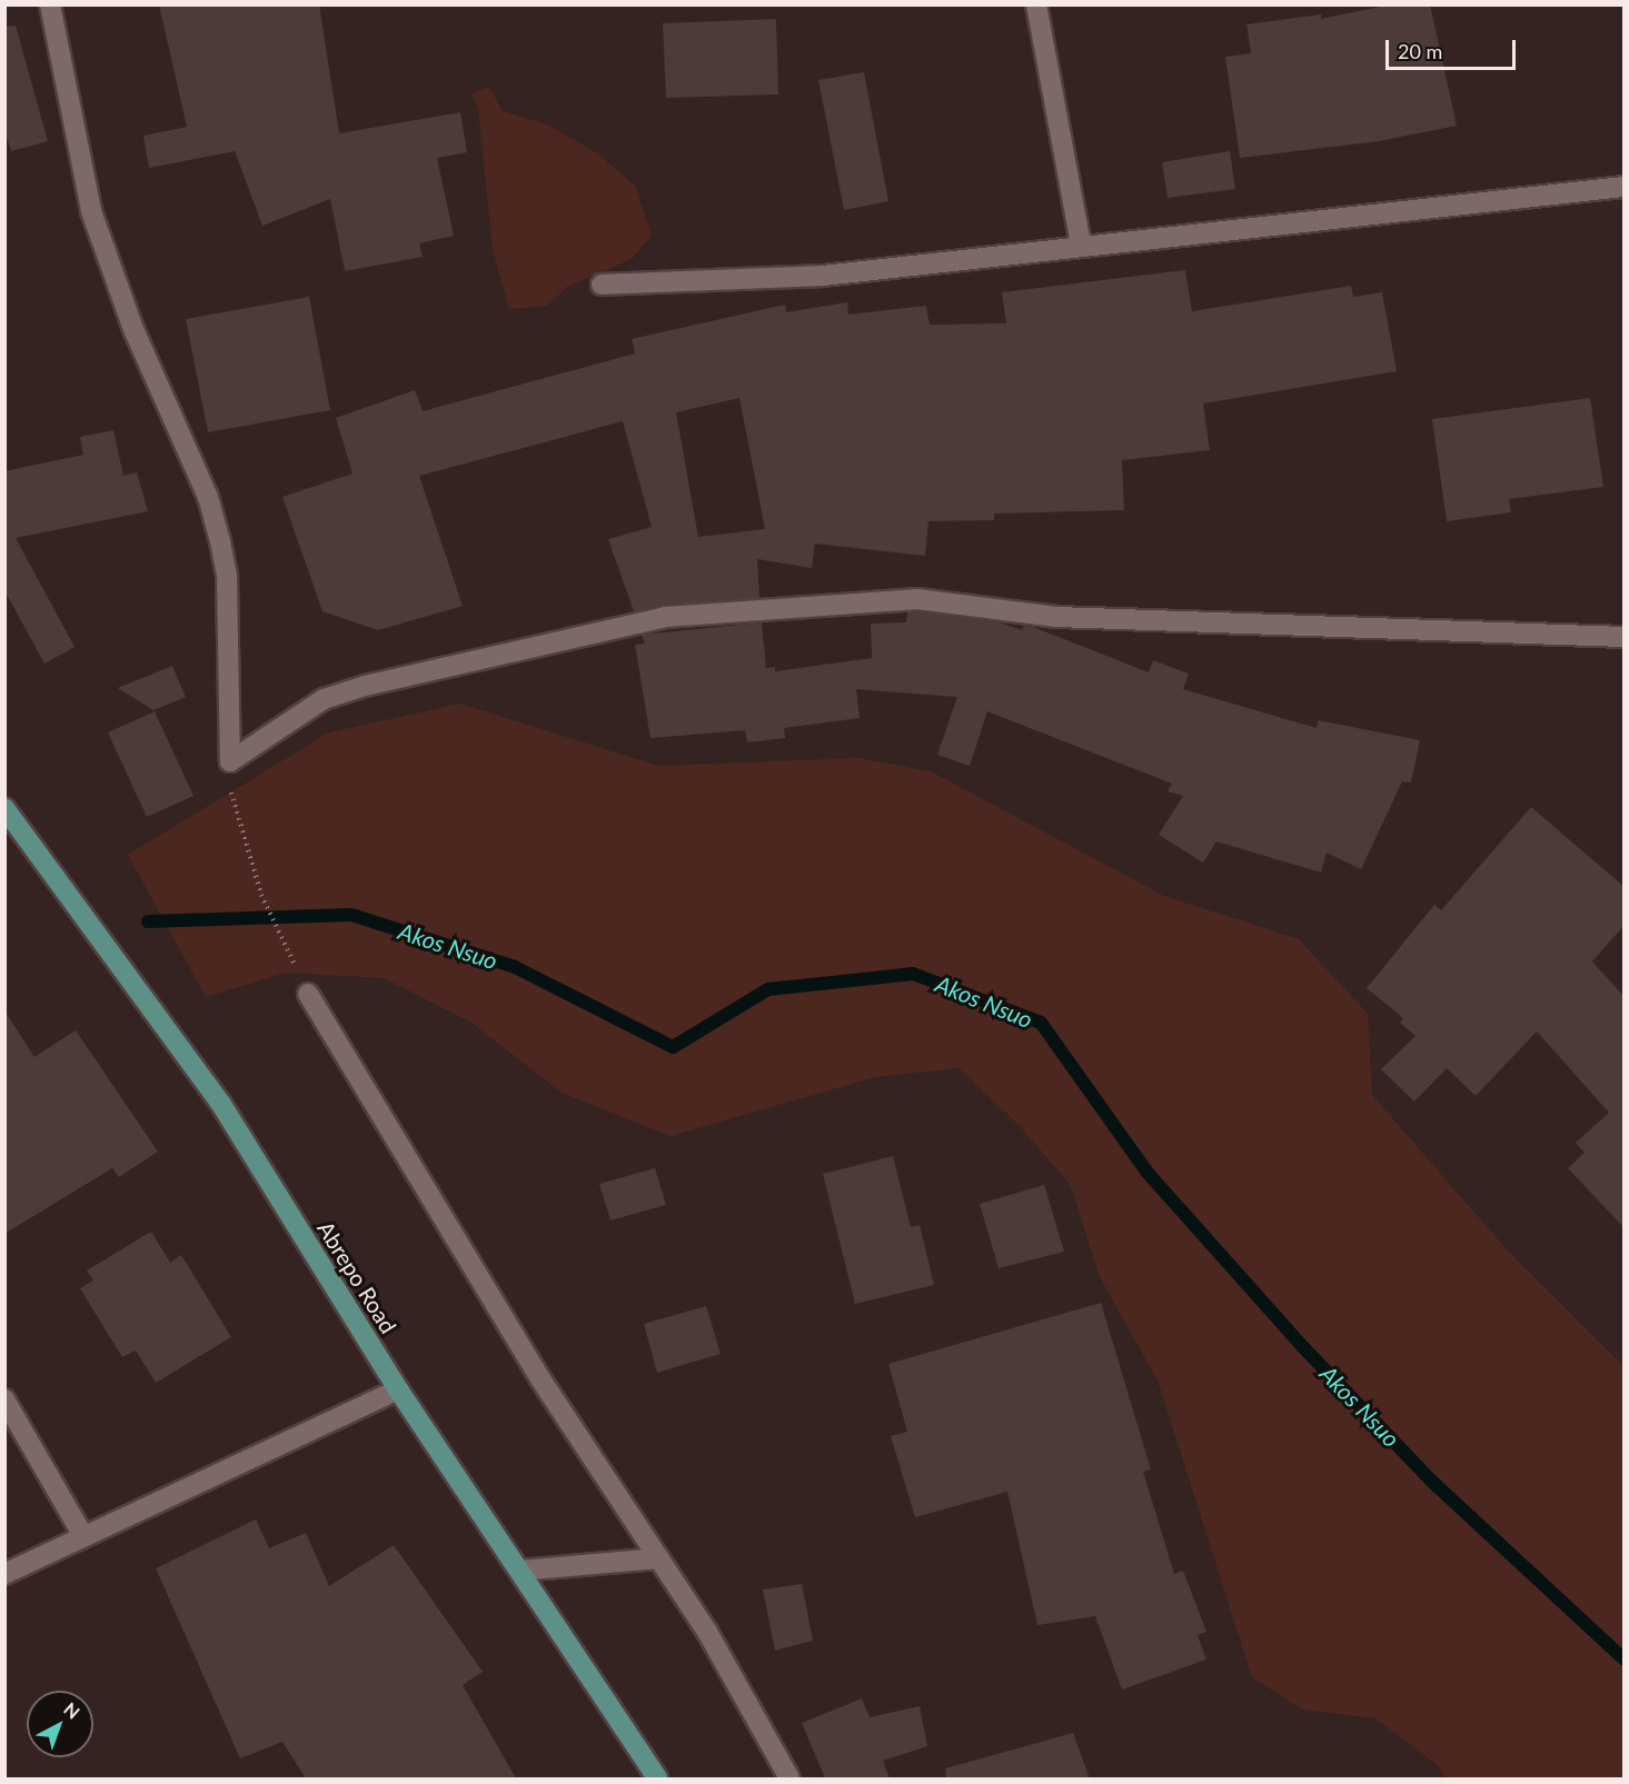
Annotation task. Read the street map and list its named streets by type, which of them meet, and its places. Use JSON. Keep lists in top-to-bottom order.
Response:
{
  "streets": {
    "main road": ["Abrepo Road"]
  },
  "water": ["Akos Nsuo"],
  "scale_bar": "20 m",
  "north": "top right"
}
